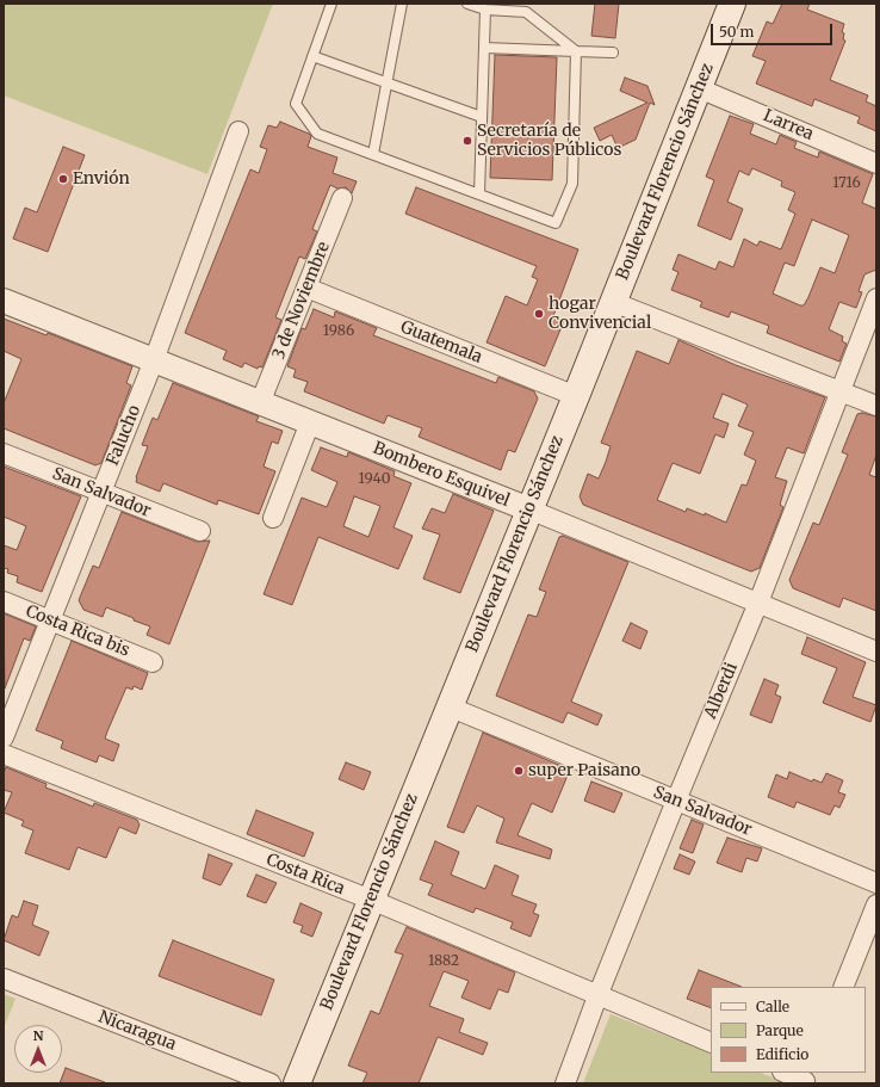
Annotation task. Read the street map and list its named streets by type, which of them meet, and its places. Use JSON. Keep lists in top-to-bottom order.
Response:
{
  "streets": {
    "main road": ["Boulevard Florencio Sánchez"],
    "street": [
      "Larrea",
      "3 de Noviembre",
      "Guatemala",
      "Falucho",
      "Bombero Esquivel",
      "San Salvador",
      "Costa Rica bis",
      "Alberdi",
      "Costa Rica",
      "Nicaragua"
    ]
  },
  "crossings": [
    ["Larrea", "Boulevard Florencio Sánchez"],
    ["Boulevard Florencio Sánchez", "Guatemala"],
    ["Boulevard Florencio Sánchez", "Bombero Esquivel"],
    ["Boulevard Florencio Sánchez", "San Salvador"],
    ["Boulevard Florencio Sánchez", "Costa Rica"],
    ["3 de Noviembre", "Guatemala"],
    ["3 de Noviembre", "Bombero Esquivel"],
    ["Falucho", "Bombero Esquivel"],
    ["Falucho", "San Salvador"],
    ["Falucho", "Costa Rica bis"],
    ["Bombero Esquivel", "Alberdi"],
    ["San Salvador", "Alberdi"],
    ["Alberdi", "Costa Rica"]
  ],
  "places": [
    "Secretaría de Servicios Públicos",
    "Envión",
    "hogar Convivencial",
    "super Paisano"
  ],
  "house_numbers": [
    "1716",
    "1986",
    "1940",
    "1882"
  ],
  "legend": ["Calle", "Parque", "Edificio"],
  "scale_bar": "50 m",
  "north": "top"
}
